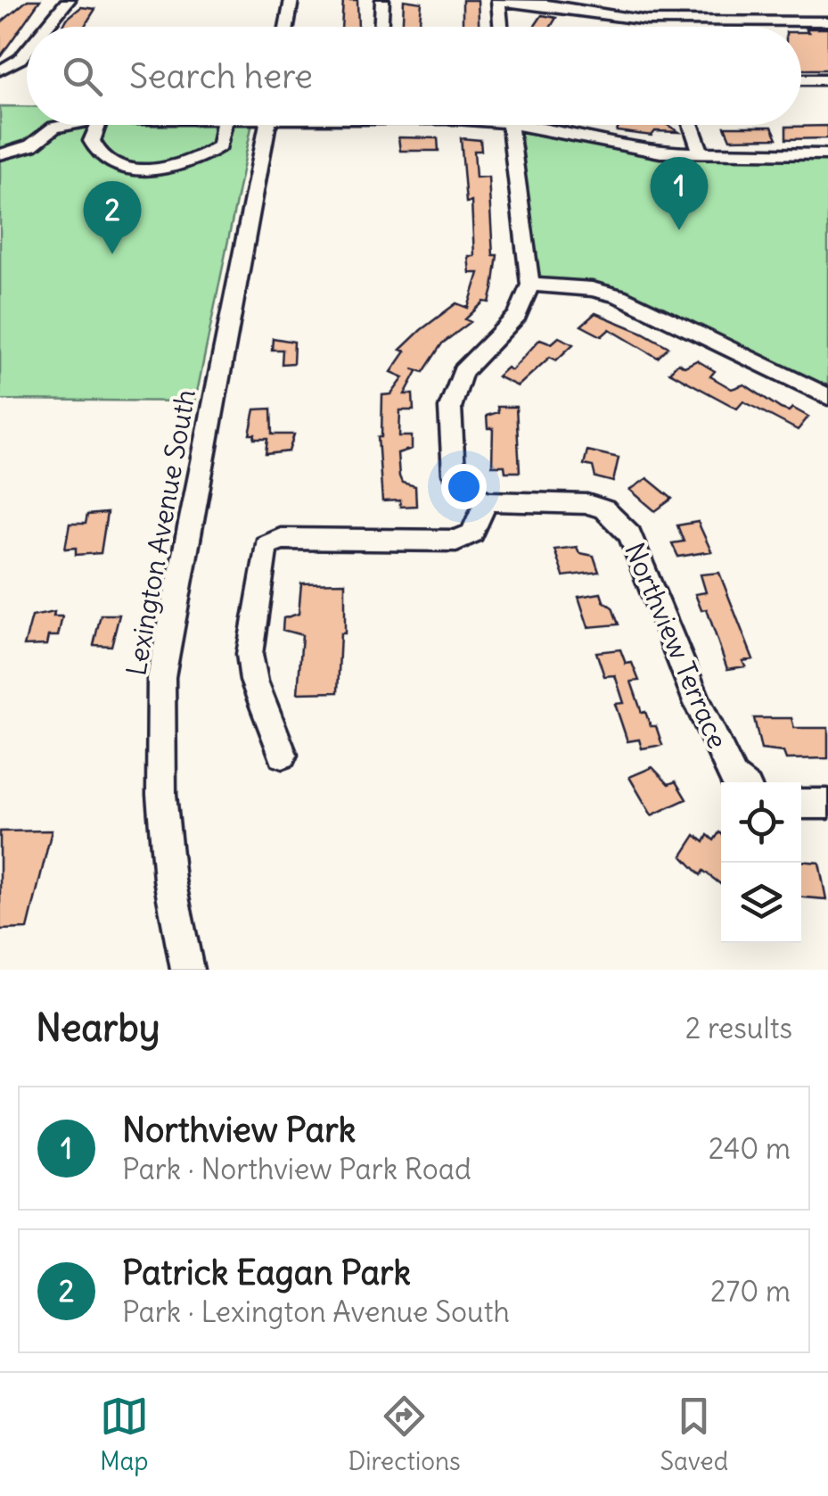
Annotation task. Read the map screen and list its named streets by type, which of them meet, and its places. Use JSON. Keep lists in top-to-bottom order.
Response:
{
  "streets": {
    "street": ["Lexington Avenue South", "Northview Terrace"]
  },
  "page": {
    "search": "Search here",
    "pins": ["1", "2"],
    "heading": ["Nearby", "2 results"],
    "list": [
      {
        "mark": "1",
        "name": "Northview Park",
        "note": "Park · Northview Park Road",
        "value": "240 m"
      },
      {
        "mark": "2",
        "name": "Patrick Eagan Park",
        "note": "Park · Lexington Avenue South",
        "value": "270 m"
      }
    ],
    "nav": ["Map", "Directions", "Saved"]
  }
}
